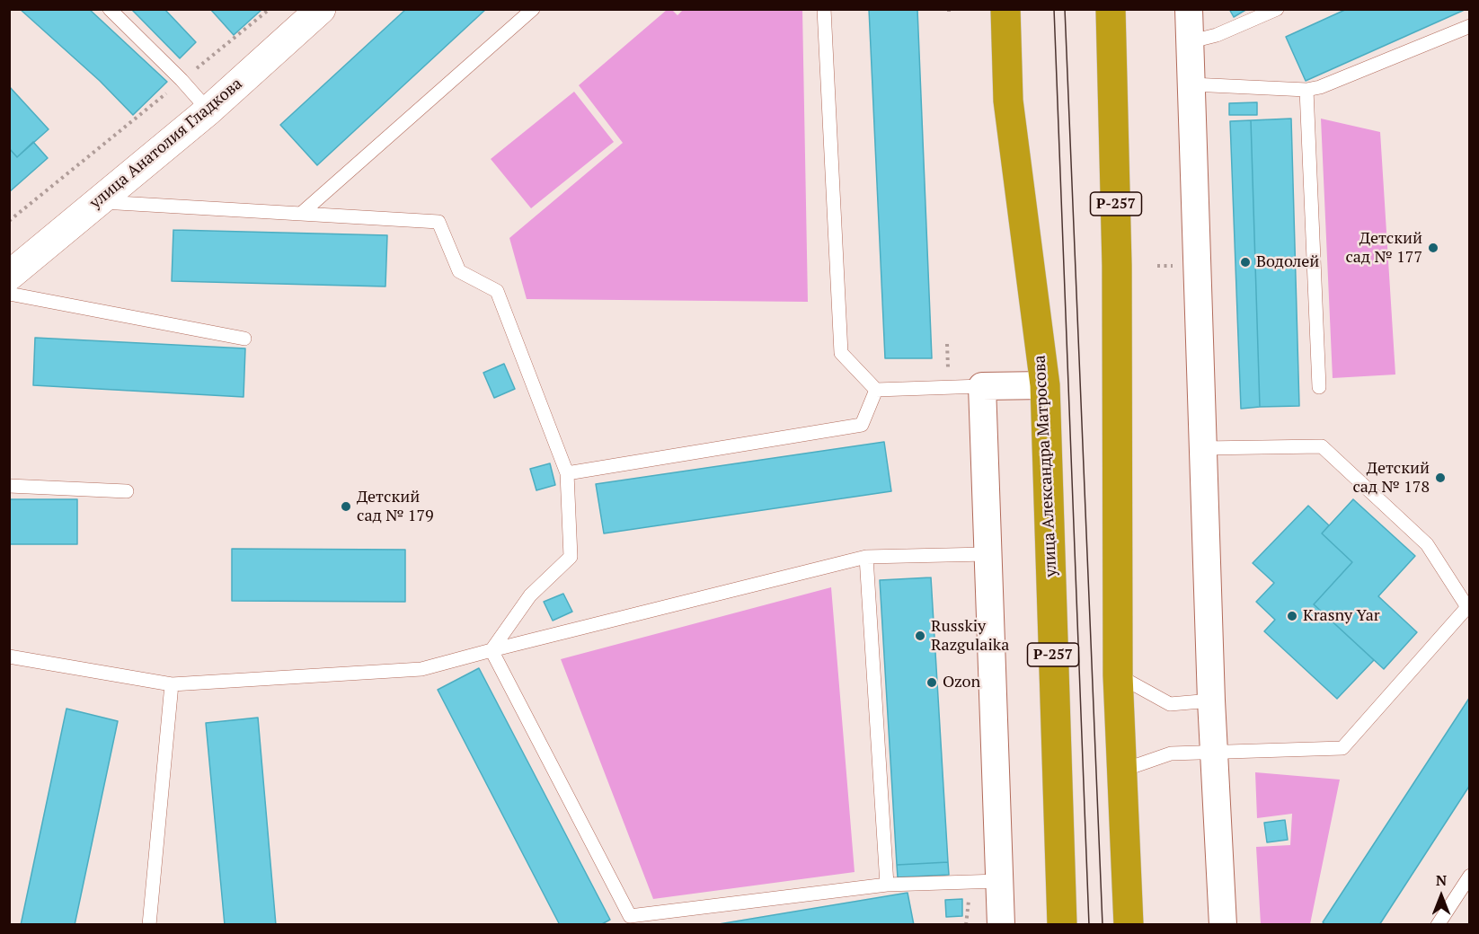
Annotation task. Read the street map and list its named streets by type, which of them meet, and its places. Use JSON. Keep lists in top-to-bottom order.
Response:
{
  "streets": {
    "highway": ["Р-257", "улица Александра Матросова"],
    "main road": ["улица Анатолия Гладкова"]
  },
  "places": [
    "Детский сад № 177",
    "Водолей",
    "Детский сад № 178",
    "Детский сад № 179",
    "Krasny Yar",
    "Russkiy Razgulaika",
    "Ozon"
  ],
  "north": "top"
}
